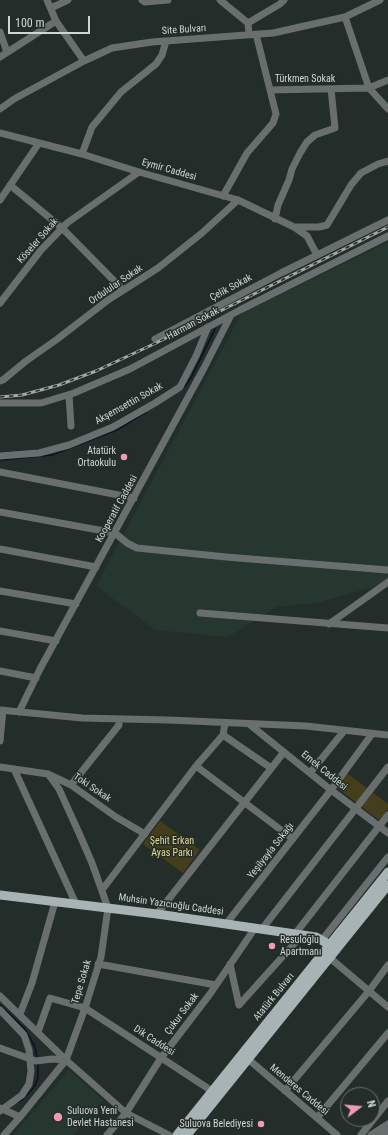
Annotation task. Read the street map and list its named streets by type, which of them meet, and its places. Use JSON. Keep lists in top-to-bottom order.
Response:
{
  "streets": {
    "main road": ["Muhsin Yazıcıoğlu Caddesi", "Atatürk Bulvarı"],
    "street": [
      "Site Bulvarı",
      "Türkmen Sokak",
      "Eymir Caddesi",
      "Köseler Sokak",
      "Ordulular Sokak",
      "Çelik Sokak",
      "Harman Sokak",
      "Akşemsettin Sokak",
      "Kooperatif Caddesi",
      "Emek Caddesi",
      "Toki Sokak",
      "Yeşilyayla Sokağı",
      "Tepe Sokak",
      "Çukur Sokak",
      "Dik Caddesi",
      "Menderes Caddesi"
    ]
  },
  "crossings": [
    ["Site Bulvarı", "Türkmen Sokak"],
    ["Eymir Caddesi", "Köseler Sokak"],
    ["Eymir Caddesi", "Ordulular Sokak"],
    ["Eymir Caddesi", "Çelik Sokak"],
    ["Harman Sokak", "Akşemsettin Sokak"],
    ["Harman Sokak", "Kooperatif Caddesi"],
    ["Emek Caddesi", "Yeşilyayla Sokağı"],
    ["Emek Caddesi", "Çukur Sokak"],
    ["Yeşilyayla Sokağı", "Muhsin Yazıcıoğlu Caddesi"],
    ["Muhsin Yazıcıoğlu Caddesi", "Tepe Sokak"],
    ["Muhsin Yazıcıoğlu Caddesi", "Atatürk Bulvarı"],
    ["Muhsin Yazıcıoğlu Caddesi", "Çukur Sokak"],
    ["Tepe Sokak", "Dik Caddesi"],
    ["Atatürk Bulvarı", "Dik Caddesi"],
    ["Atatürk Bulvarı", "Menderes Caddesi"],
    ["Çukur Sokak", "Dik Caddesi"]
  ],
  "parks": ["Şehit Erkan Ayas Parkı"],
  "places": [
    "Atatürk Ortaokulu",
    "Resuloğlu Apartmanı",
    "Suluova Yeni Devlet Hastanesi",
    "Suluova Belediyesi"
  ],
  "scale_bar": "100 m",
  "north": "right"
}
